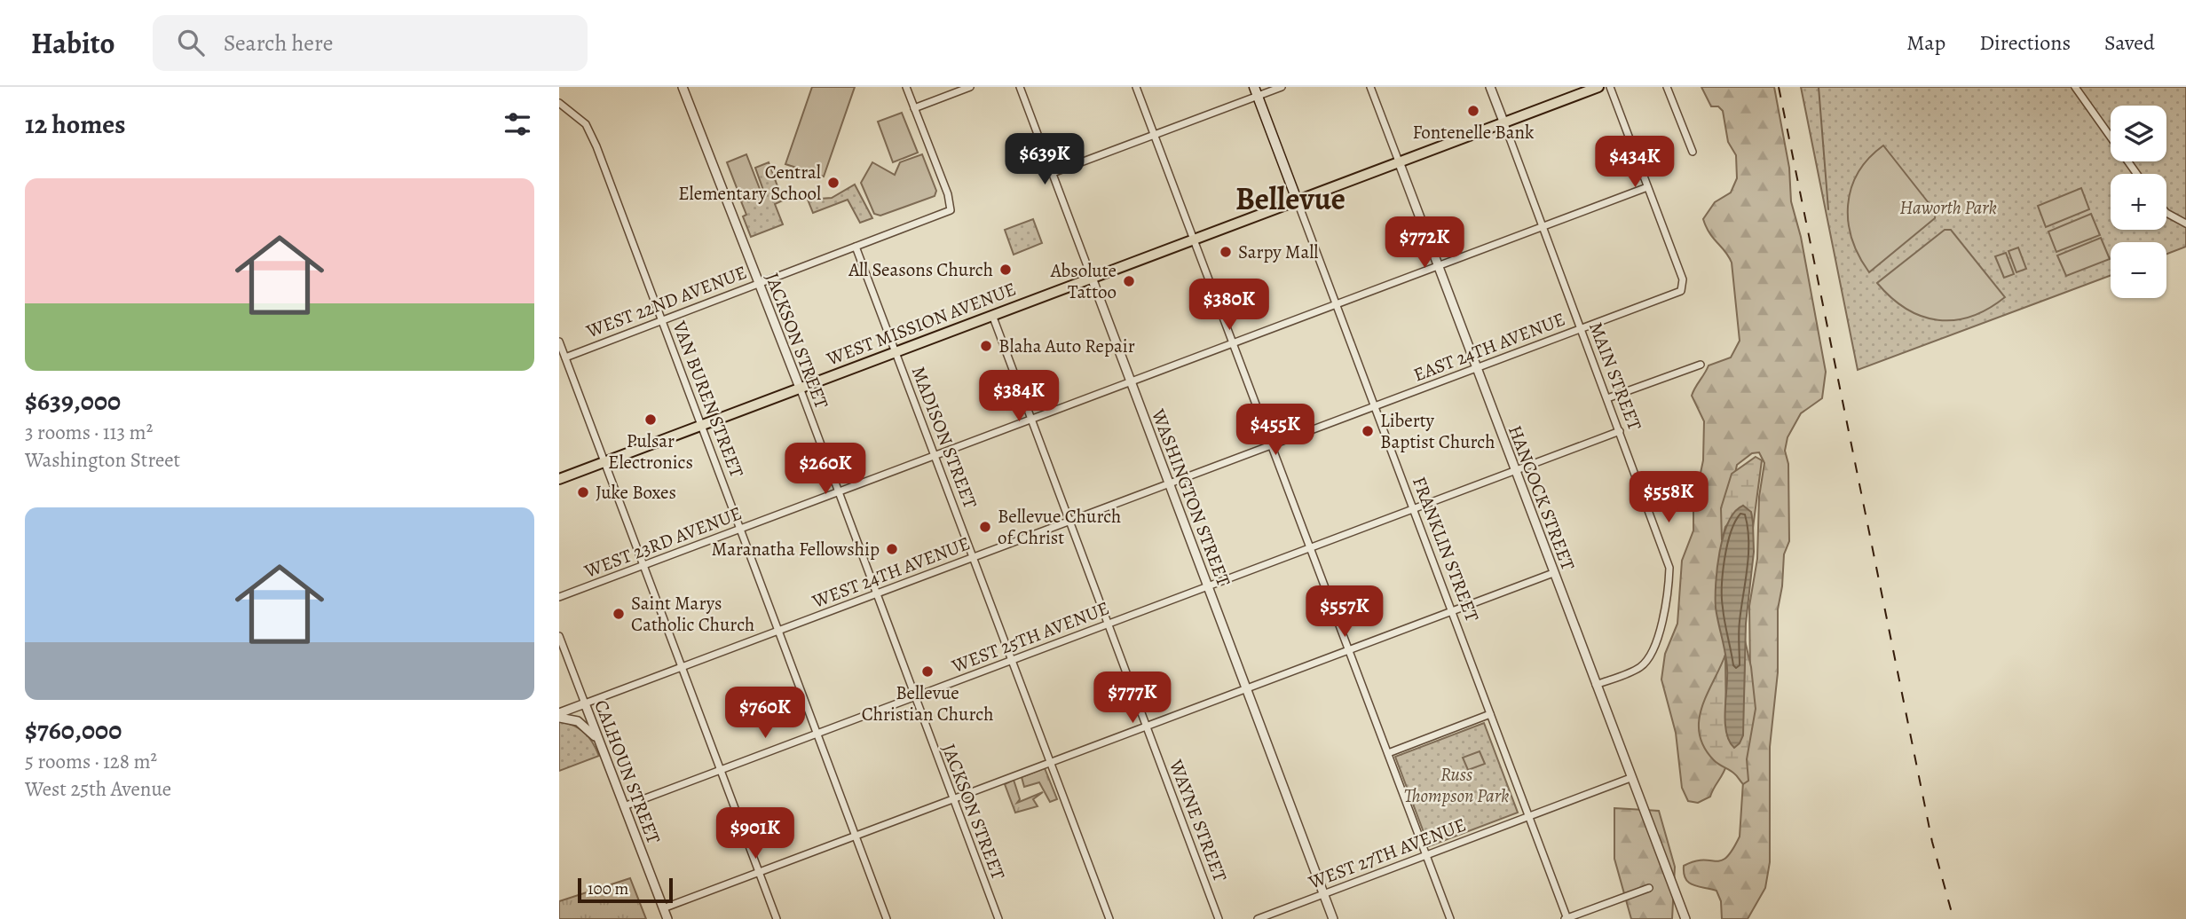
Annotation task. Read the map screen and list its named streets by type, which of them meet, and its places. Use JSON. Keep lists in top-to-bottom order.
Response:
{
  "streets": {
    "main road": ["WEST MISSION AVENUE", "FRANKLIN STREET"],
    "street": [
      "WEST 22ND AVENUE",
      "JACKSON STREET",
      "EAST 24TH AVENUE",
      "MAIN STREET",
      "VAN BUREN STREET",
      "MADISON STREET",
      "WASHINGTON STREET",
      "HANCOCK STREET",
      "WEST 23RD AVENUE",
      "WEST 24TH AVENUE",
      "WEST 25TH AVENUE",
      "CALHOUN STREET",
      "WAYNE STREET",
      "WEST 27TH AVENUE"
    ]
  },
  "crossings": [
    ["WEST 22ND AVENUE", "JACKSON STREET"],
    ["WEST 22ND AVENUE", "VAN BUREN STREET"],
    ["WEST 22ND AVENUE", "MADISON STREET"],
    ["WEST MISSION AVENUE", "JACKSON STREET"],
    ["WEST MISSION AVENUE", "MAIN STREET"],
    ["WEST MISSION AVENUE", "VAN BUREN STREET"],
    ["WEST MISSION AVENUE", "MADISON STREET"],
    ["WEST MISSION AVENUE", "WASHINGTON STREET"],
    ["WEST MISSION AVENUE", "HANCOCK STREET"],
    ["WEST MISSION AVENUE", "FRANKLIN STREET"],
    ["WEST MISSION AVENUE", "WAYNE STREET"],
    ["JACKSON STREET", "WEST 23RD AVENUE"],
    ["JACKSON STREET", "WEST 24TH AVENUE"],
    ["JACKSON STREET", "WEST 25TH AVENUE"],
    ["EAST 24TH AVENUE", "MAIN STREET"],
    ["EAST 24TH AVENUE", "HANCOCK STREET"],
    ["EAST 24TH AVENUE", "WEST 23RD AVENUE"],
    ["EAST 24TH AVENUE", "FRANKLIN STREET"],
    ["EAST 24TH AVENUE", "WEST 24TH AVENUE"],
    ["MAIN STREET", "HANCOCK STREET"],
    ["MAIN STREET", "WEST 23RD AVENUE"],
    ["MAIN STREET", "WEST 25TH AVENUE"],
    ["VAN BUREN STREET", "WEST 23RD AVENUE"],
    ["VAN BUREN STREET", "WEST 24TH AVENUE"],
    ["VAN BUREN STREET", "WEST 25TH AVENUE"],
    ["MADISON STREET", "WEST 23RD AVENUE"],
    ["MADISON STREET", "WEST 24TH AVENUE"],
    ["MADISON STREET", "WEST 25TH AVENUE"],
    ["WASHINGTON STREET", "WEST 23RD AVENUE"],
    ["WASHINGTON STREET", "WEST 24TH AVENUE"],
    ["WASHINGTON STREET", "WEST 25TH AVENUE"],
    ["WASHINGTON STREET", "WEST 27TH AVENUE"],
    ["HANCOCK STREET", "WEST 23RD AVENUE"],
    ["HANCOCK STREET", "WEST 25TH AVENUE"],
    ["HANCOCK STREET", "WEST 27TH AVENUE"],
    ["WEST 23RD AVENUE", "FRANKLIN STREET"],
    ["WEST 23RD AVENUE", "WAYNE STREET"],
    ["FRANKLIN STREET", "WEST 24TH AVENUE"],
    ["FRANKLIN STREET", "WEST 25TH AVENUE"],
    ["FRANKLIN STREET", "WEST 27TH AVENUE"],
    ["WEST 24TH AVENUE", "CALHOUN STREET"],
    ["WEST 24TH AVENUE", "WAYNE STREET"],
    ["WEST 25TH AVENUE", "CALHOUN STREET"],
    ["WEST 25TH AVENUE", "WAYNE STREET"]
  ],
  "districts": ["Bellevue"],
  "parks": ["Haworth Park", "Russ Thompson Park"],
  "places": [
    "Fontenelle Bank",
    "Central Elementary School",
    "Sarpy Mall",
    "All Seasons Church",
    "Absolute Tattoo",
    "Blaha Auto Repair",
    "Pulsar Electronics",
    "Liberty Baptist Church",
    "Juke Boxes",
    "Bellevue Church of Christ",
    "Maranatha Fellowship",
    "Saint Marys Catholic Church",
    "Bellevue Christian Church"
  ],
  "scale_bar": "100 m",
  "page": {
    "header": "Habito",
    "search": "Search here",
    "nav": ["Map", "Directions", "Saved"],
    "heading": "12 homes",
    "map_buttons": ["+", "−"],
    "price": [
      "$639K",
      "$434K",
      "$772K",
      "$380K",
      "$384K",
      "$455K",
      "$260K",
      "$558K",
      "$557K",
      "$777K",
      "$760K",
      "$901K"
    ],
    "list": [
      {
        "name": "$639,000",
        "note": "3 rooms · 113 m² · Washington Street"
      },
      {
        "name": "$760,000",
        "note": "5 rooms · 128 m² · West 25th Avenue"
      }
    ],
    "scale": "100 m"
  }
}
